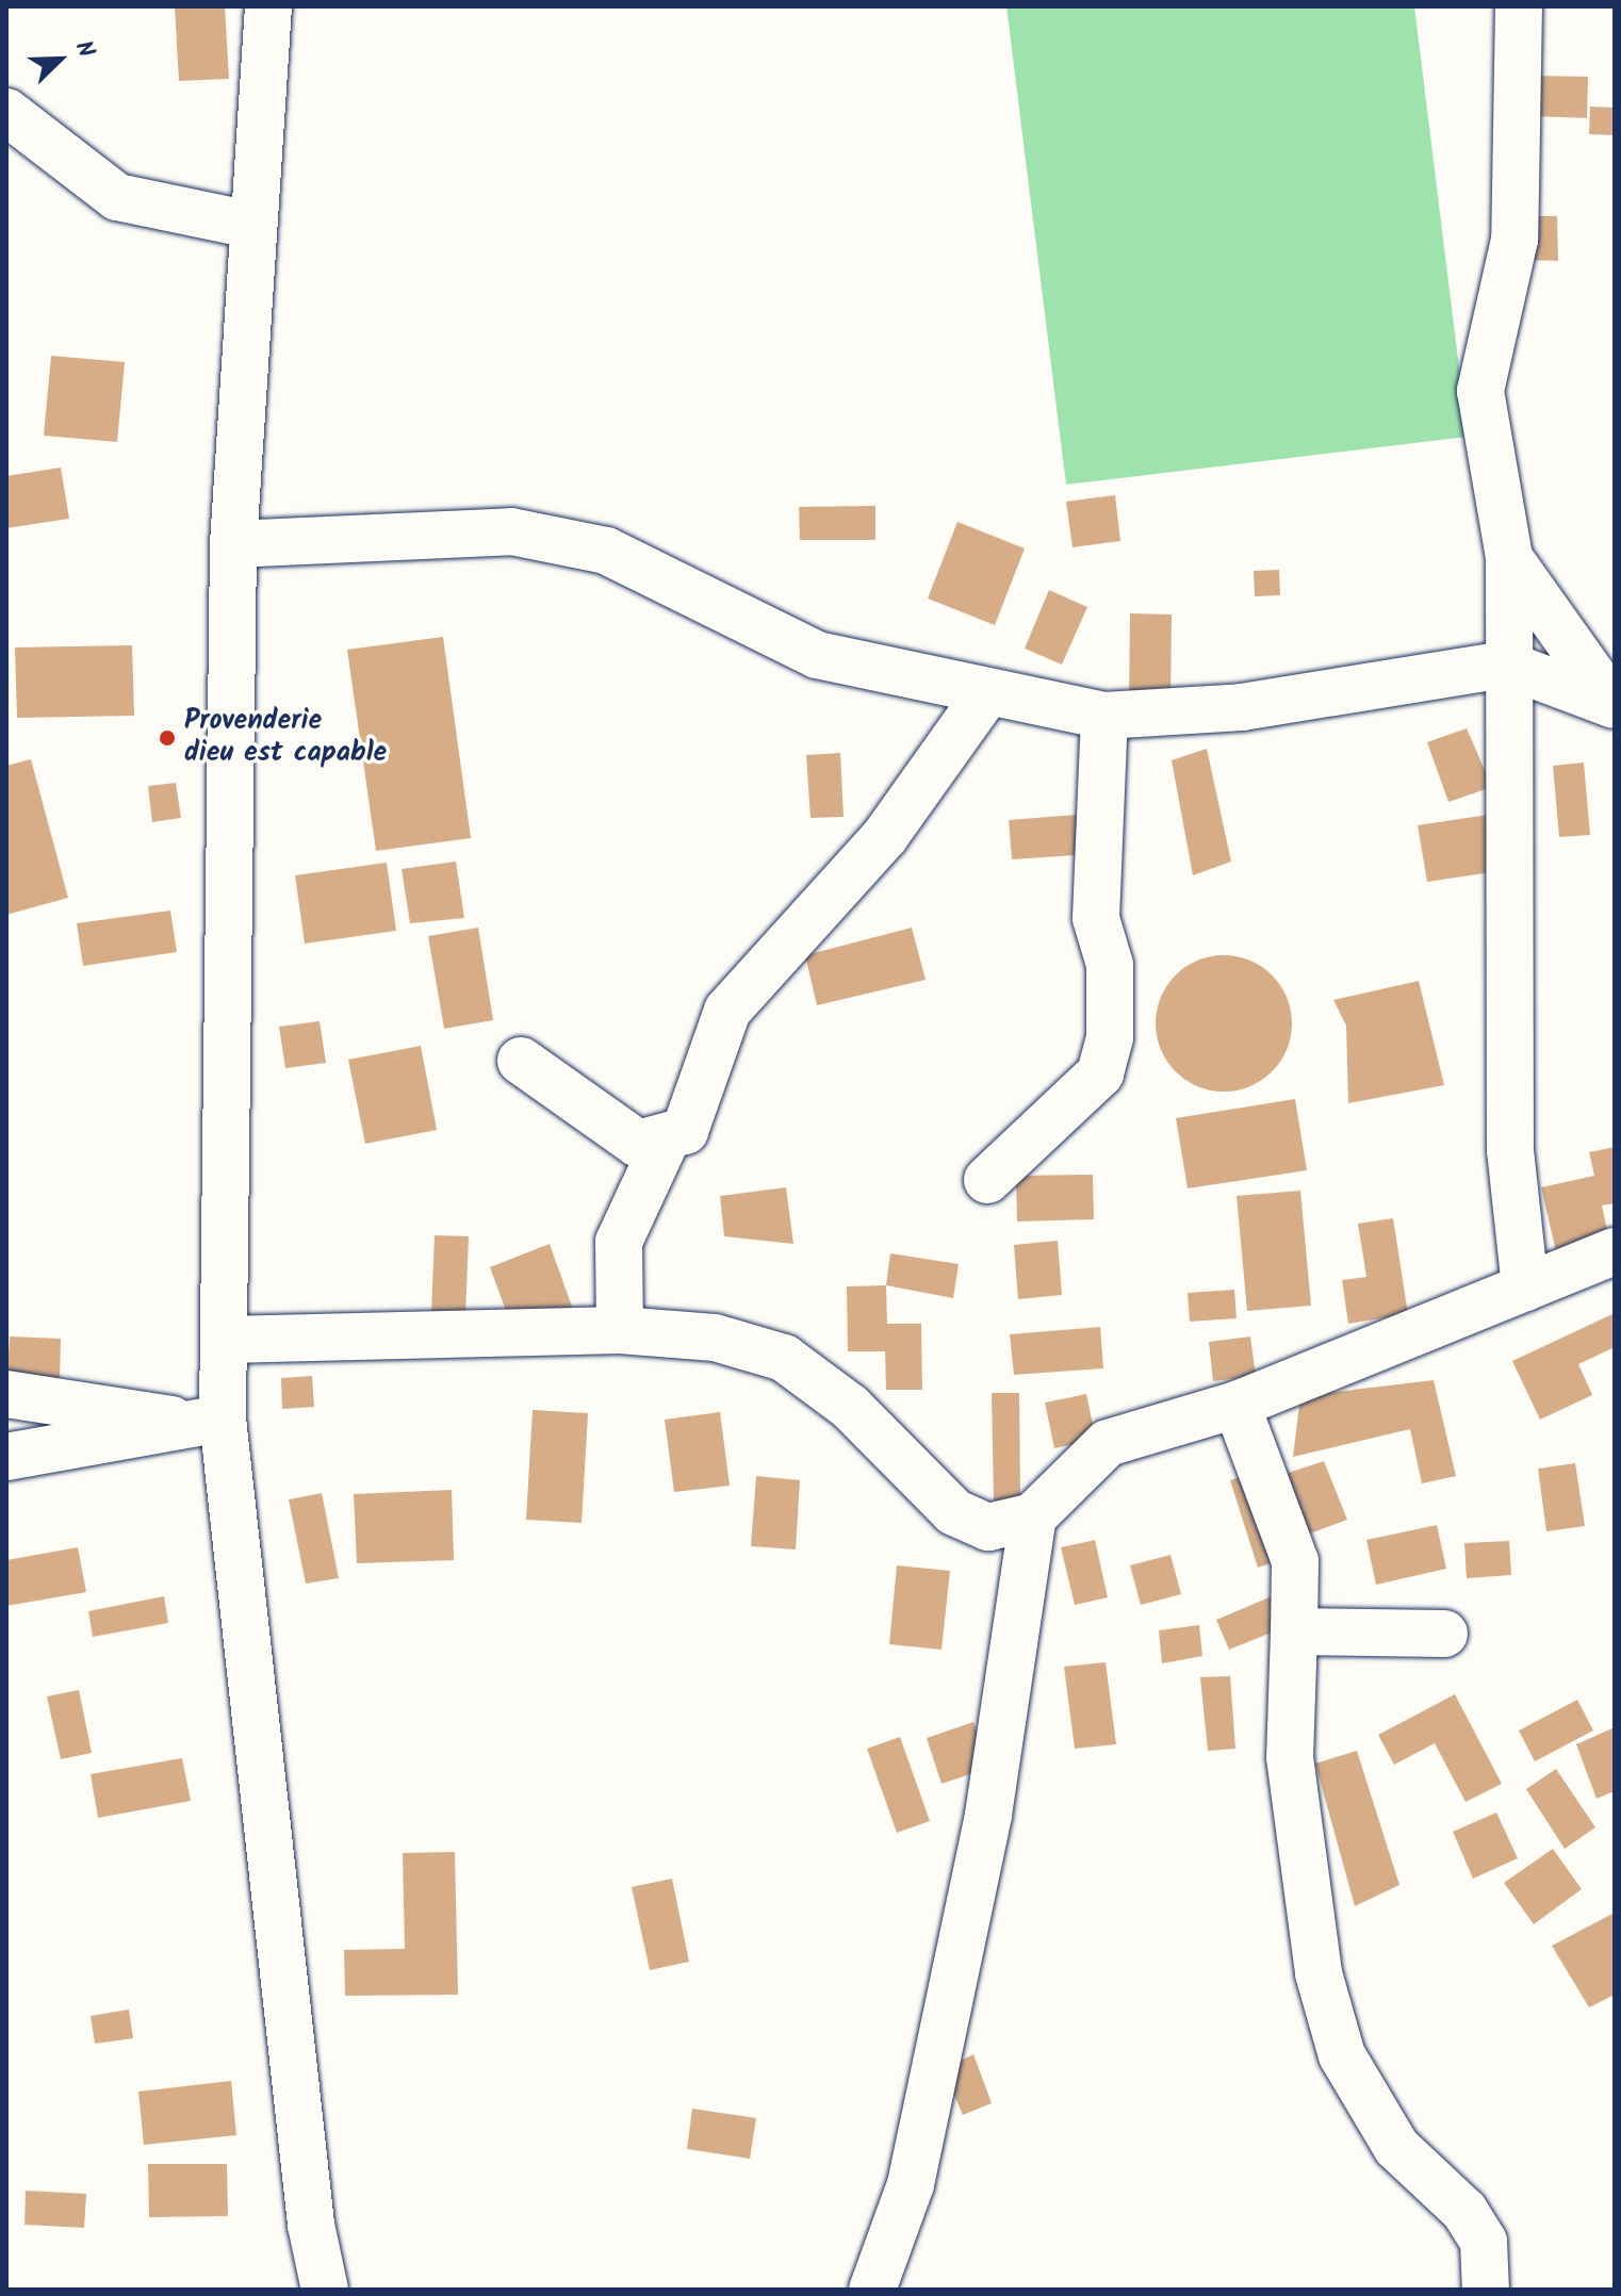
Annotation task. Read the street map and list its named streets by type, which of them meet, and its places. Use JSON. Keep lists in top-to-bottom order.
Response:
{
  "places": ["Provenderie dieu est capable"],
  "north": "top right"
}
